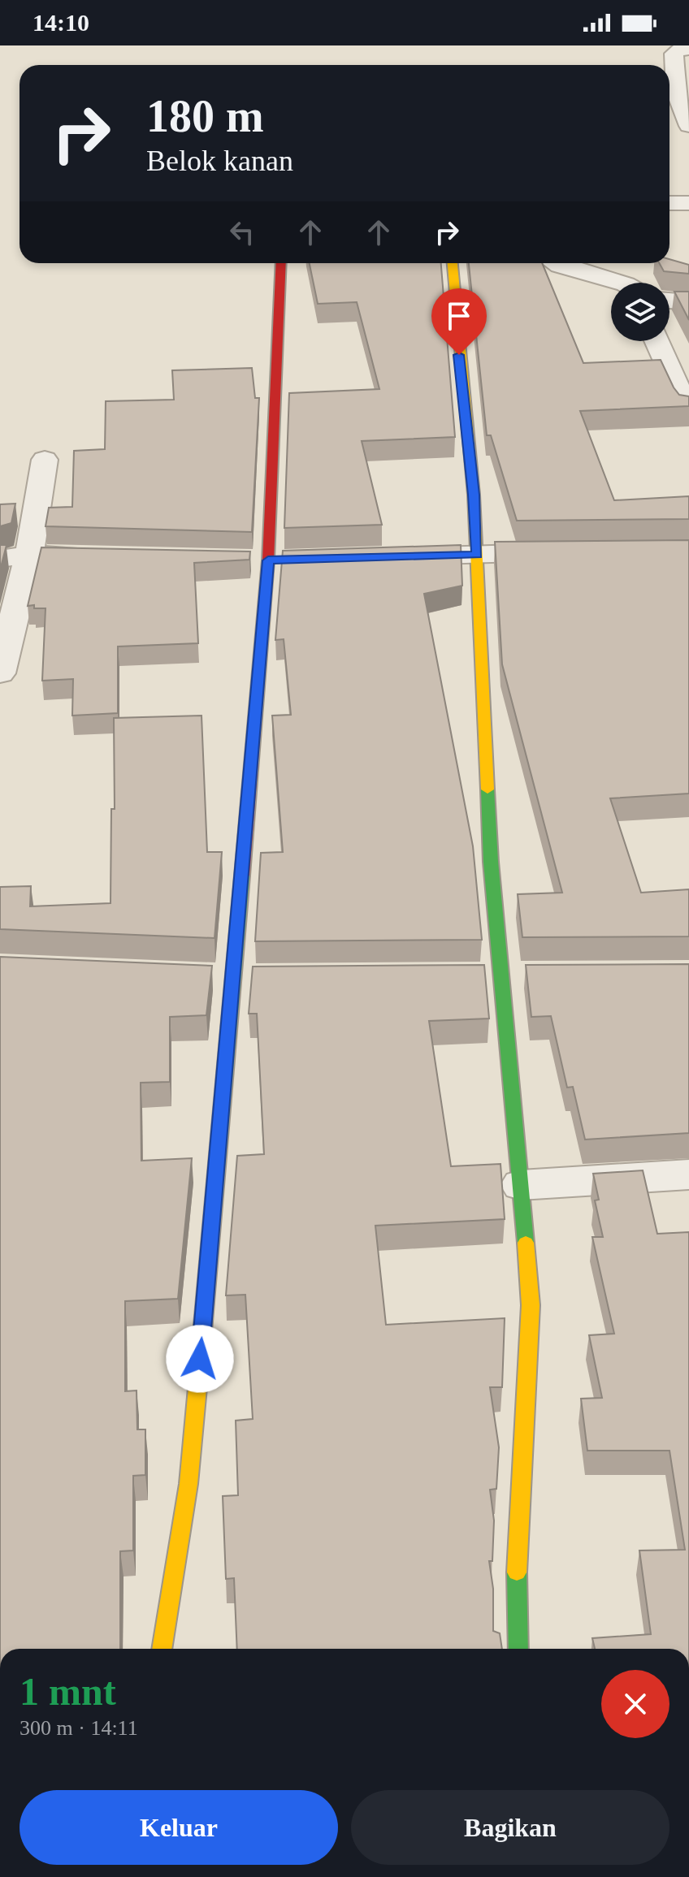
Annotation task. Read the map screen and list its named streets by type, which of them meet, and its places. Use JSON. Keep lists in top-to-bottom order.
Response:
{
  "page": {
    "status": "14:10",
    "turn": ["180 m", "Belok kanan"],
    "heading": ["1 mnt", "300 m · 14:11"],
    "buttons": ["Keluar", "Bagikan"]
  }
}
